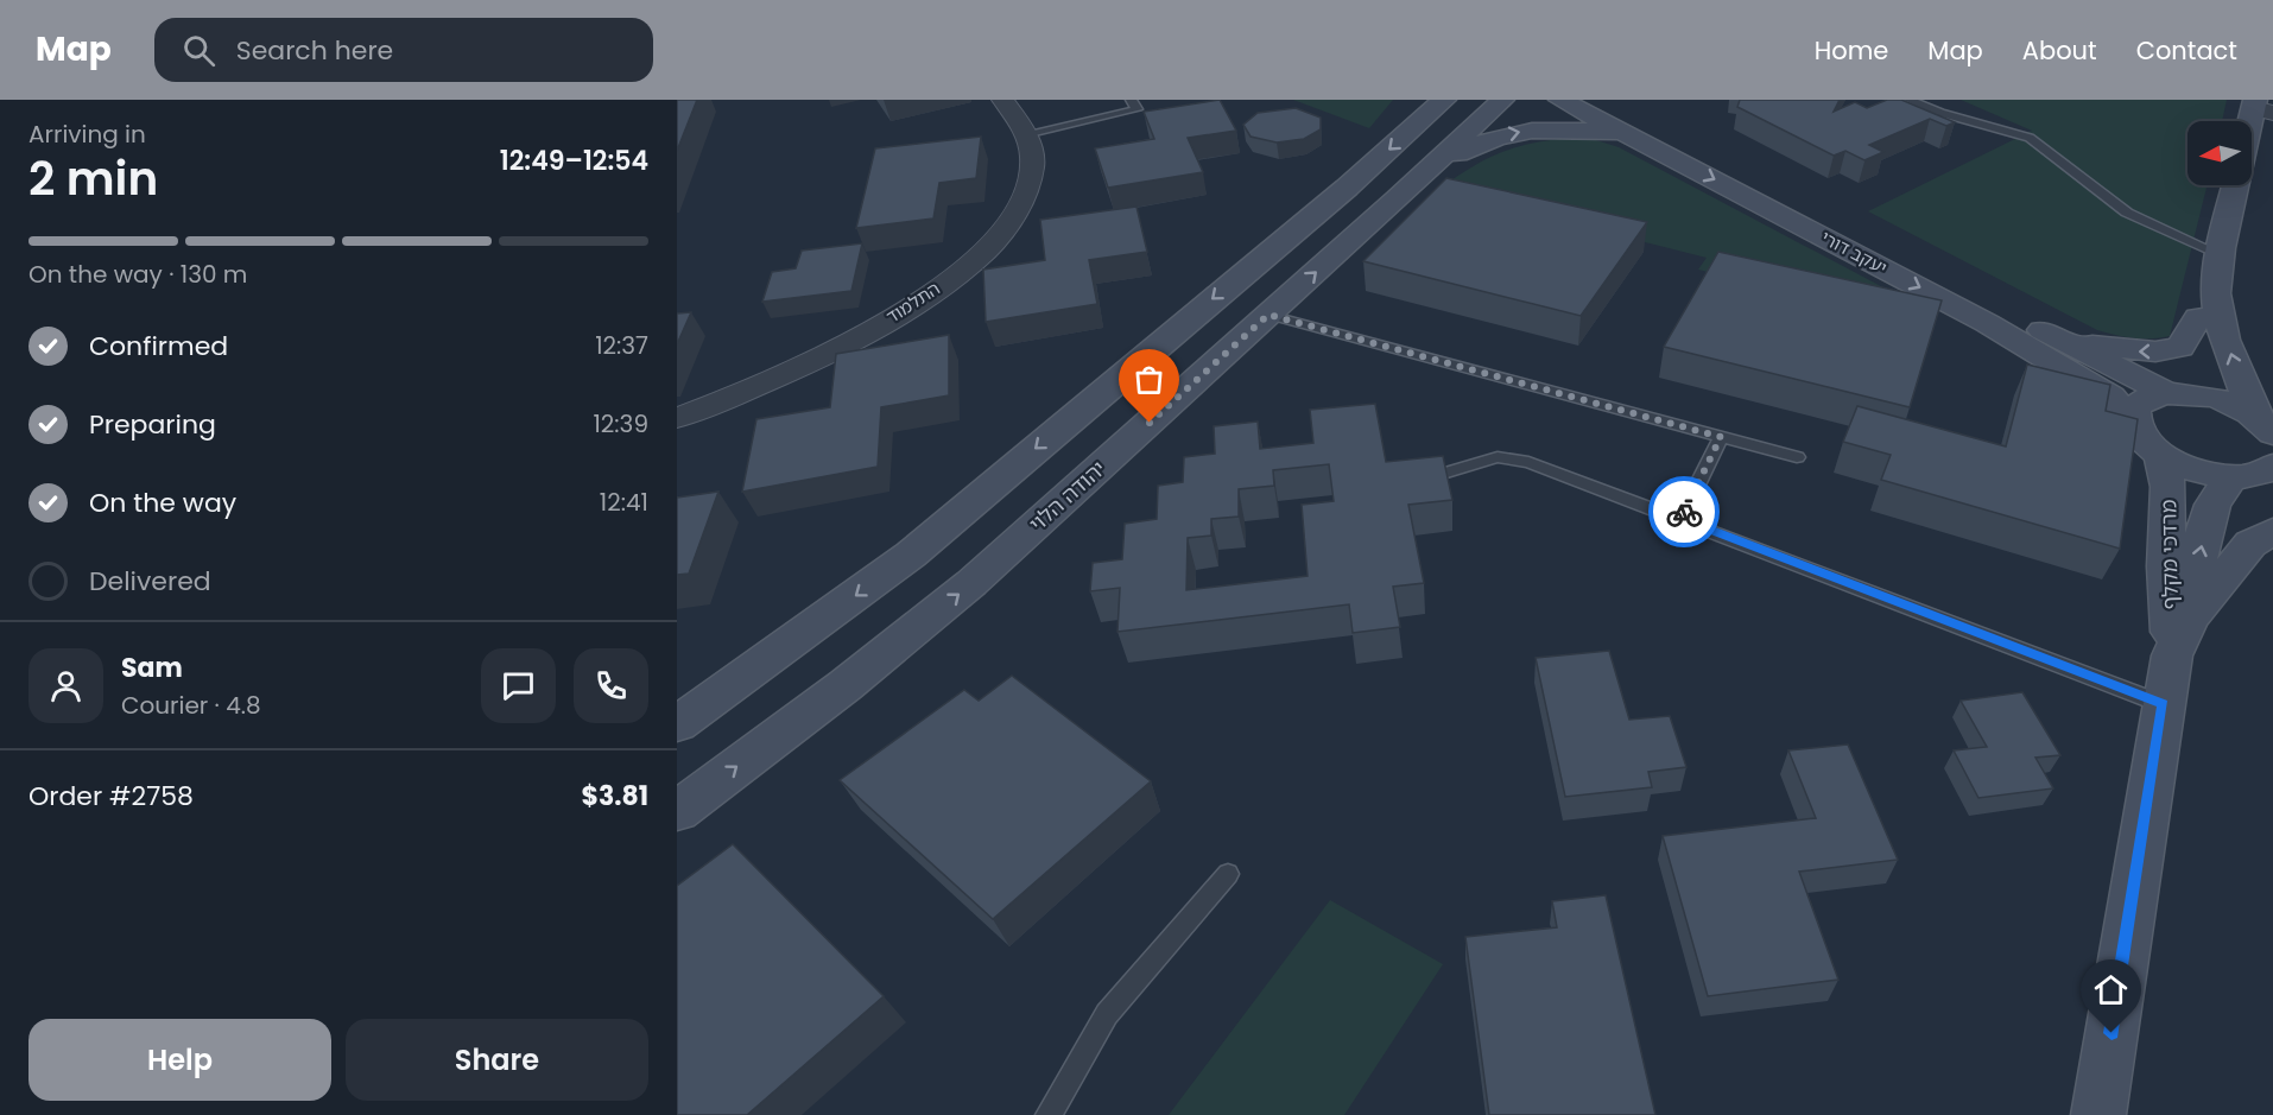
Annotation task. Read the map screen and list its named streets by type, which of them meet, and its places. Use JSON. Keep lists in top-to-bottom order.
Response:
{
  "streets": {
    "street": [
      "יעקב דורי",
      "התלמוד",
      "יהודה הלוי",
      "מרדכי מקלף"
    ]
  },
  "crossings": [
    ["יעקב דורי", "מרדכי מקלף"]
  ],
  "north": "left",
  "page": {
    "header": "Map",
    "search": "Search here",
    "nav": [
      "Home",
      "Map",
      "About",
      "Contact"
    ],
    "heading": ["2 min", "Arriving in", "12:49–12:54"],
    "panel": [
      "Sam",
      "Courier · 4.8",
      "Order #2758",
      "$3.81"
    ],
    "bar": "On the way · 130 m",
    "list": [
      ["Confirmed", "12:37"],
      ["Preparing", "12:39"],
      ["On the way", "12:41"],
      "Delivered"
    ],
    "buttons": ["Help", "Share"]
  }
}
